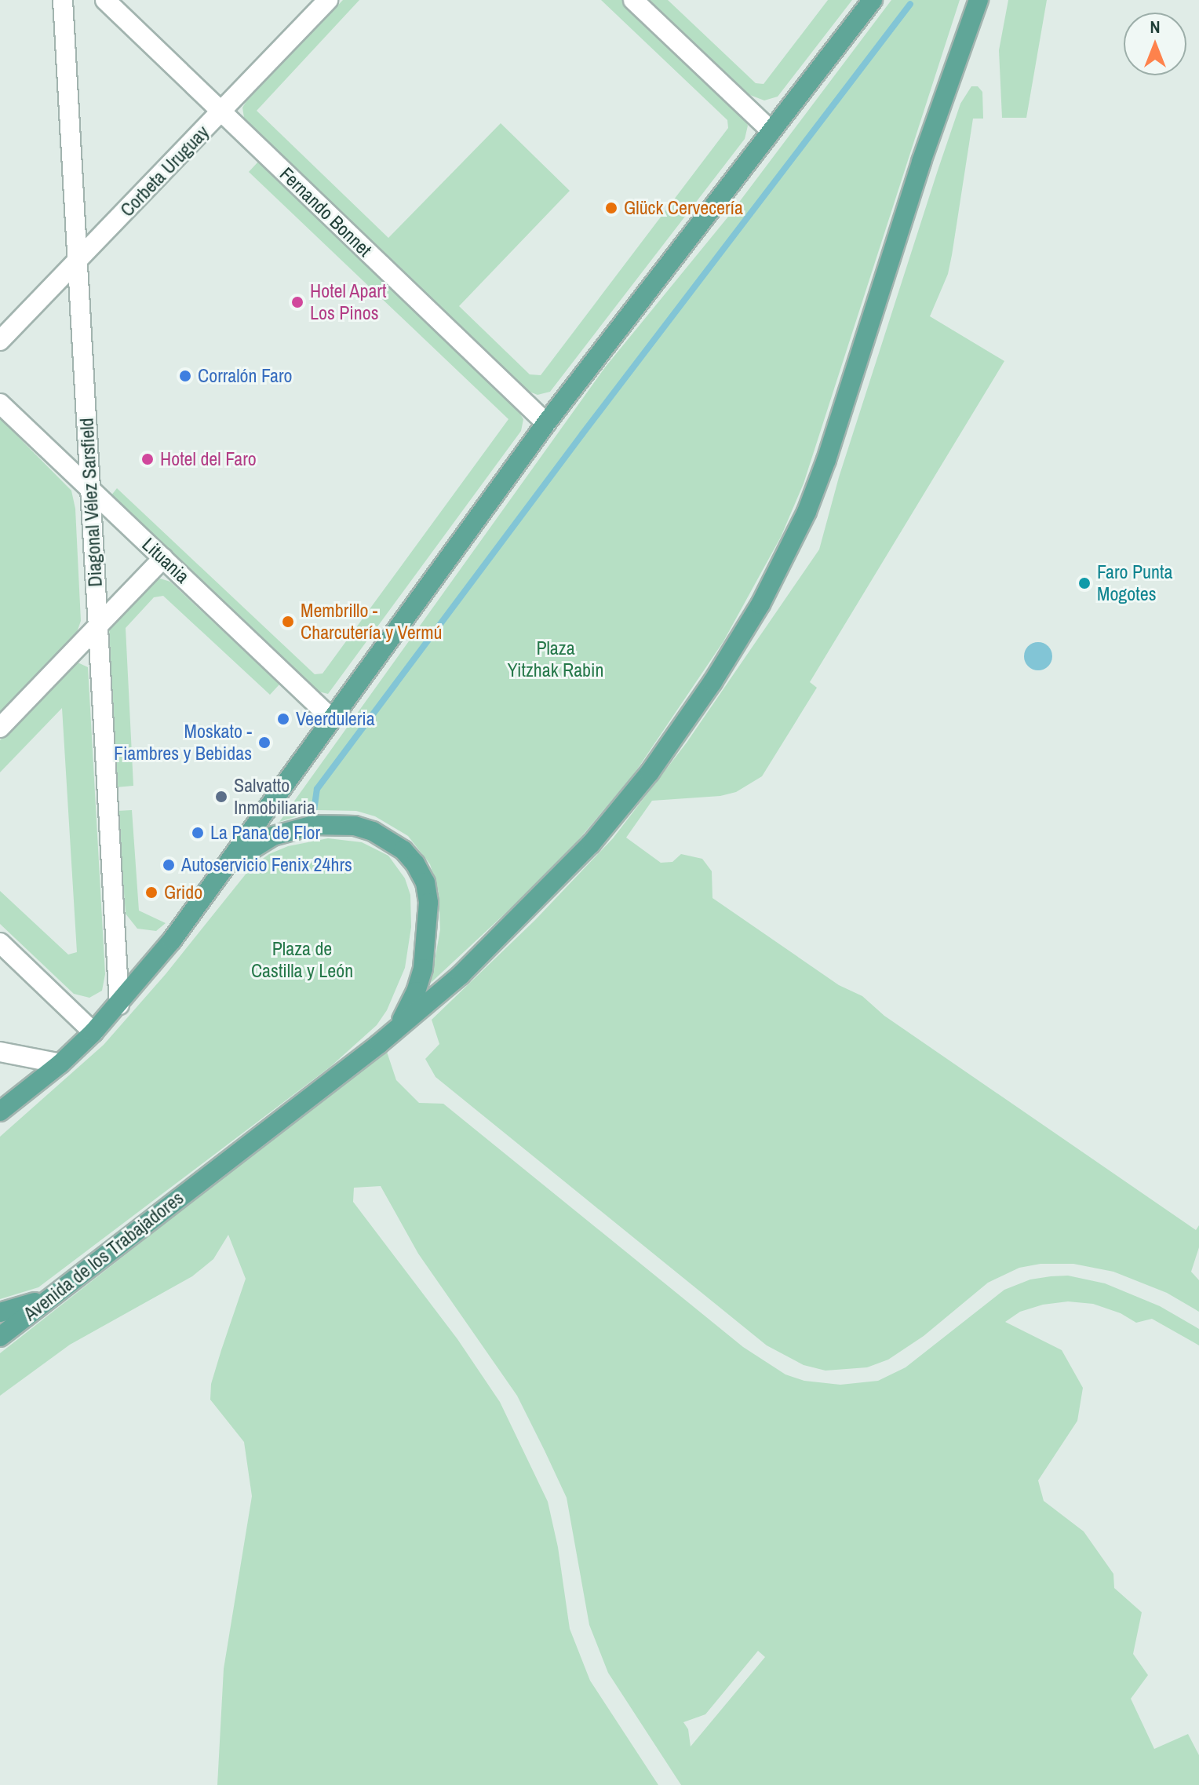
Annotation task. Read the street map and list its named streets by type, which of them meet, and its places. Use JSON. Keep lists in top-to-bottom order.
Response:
{
  "streets": {
    "main road": ["Avenida de los Trabajadores"],
    "street": [
      "Corbeta Uruguay",
      "Fernando Bonnet",
      "Diagonal Vélez Sarsfield",
      "Lituania"
    ]
  },
  "crossings": [
    ["Corbeta Uruguay", "Fernando Bonnet"],
    ["Corbeta Uruguay", "Diagonal Vélez Sarsfield"],
    ["Diagonal Vélez Sarsfield", "Lituania"]
  ],
  "parks": ["Plaza Yitzhak Rabin", "Plaza de Castilla y León"],
  "places": [
    "Glück Cervecería",
    "Hotel Apart Los Pinos",
    "Corralón Faro",
    "Hotel del Faro",
    "Faro Punta Mogotes",
    "Membrillo - Charcutería y Vermú",
    "Veerduleria",
    "Moskato - Fiambres y Bebidas",
    "Salvatto Inmobiliaria",
    "La Pana de Flor",
    "Autoservicio Fenix 24hrs",
    "Grido"
  ],
  "north": "top"
}
